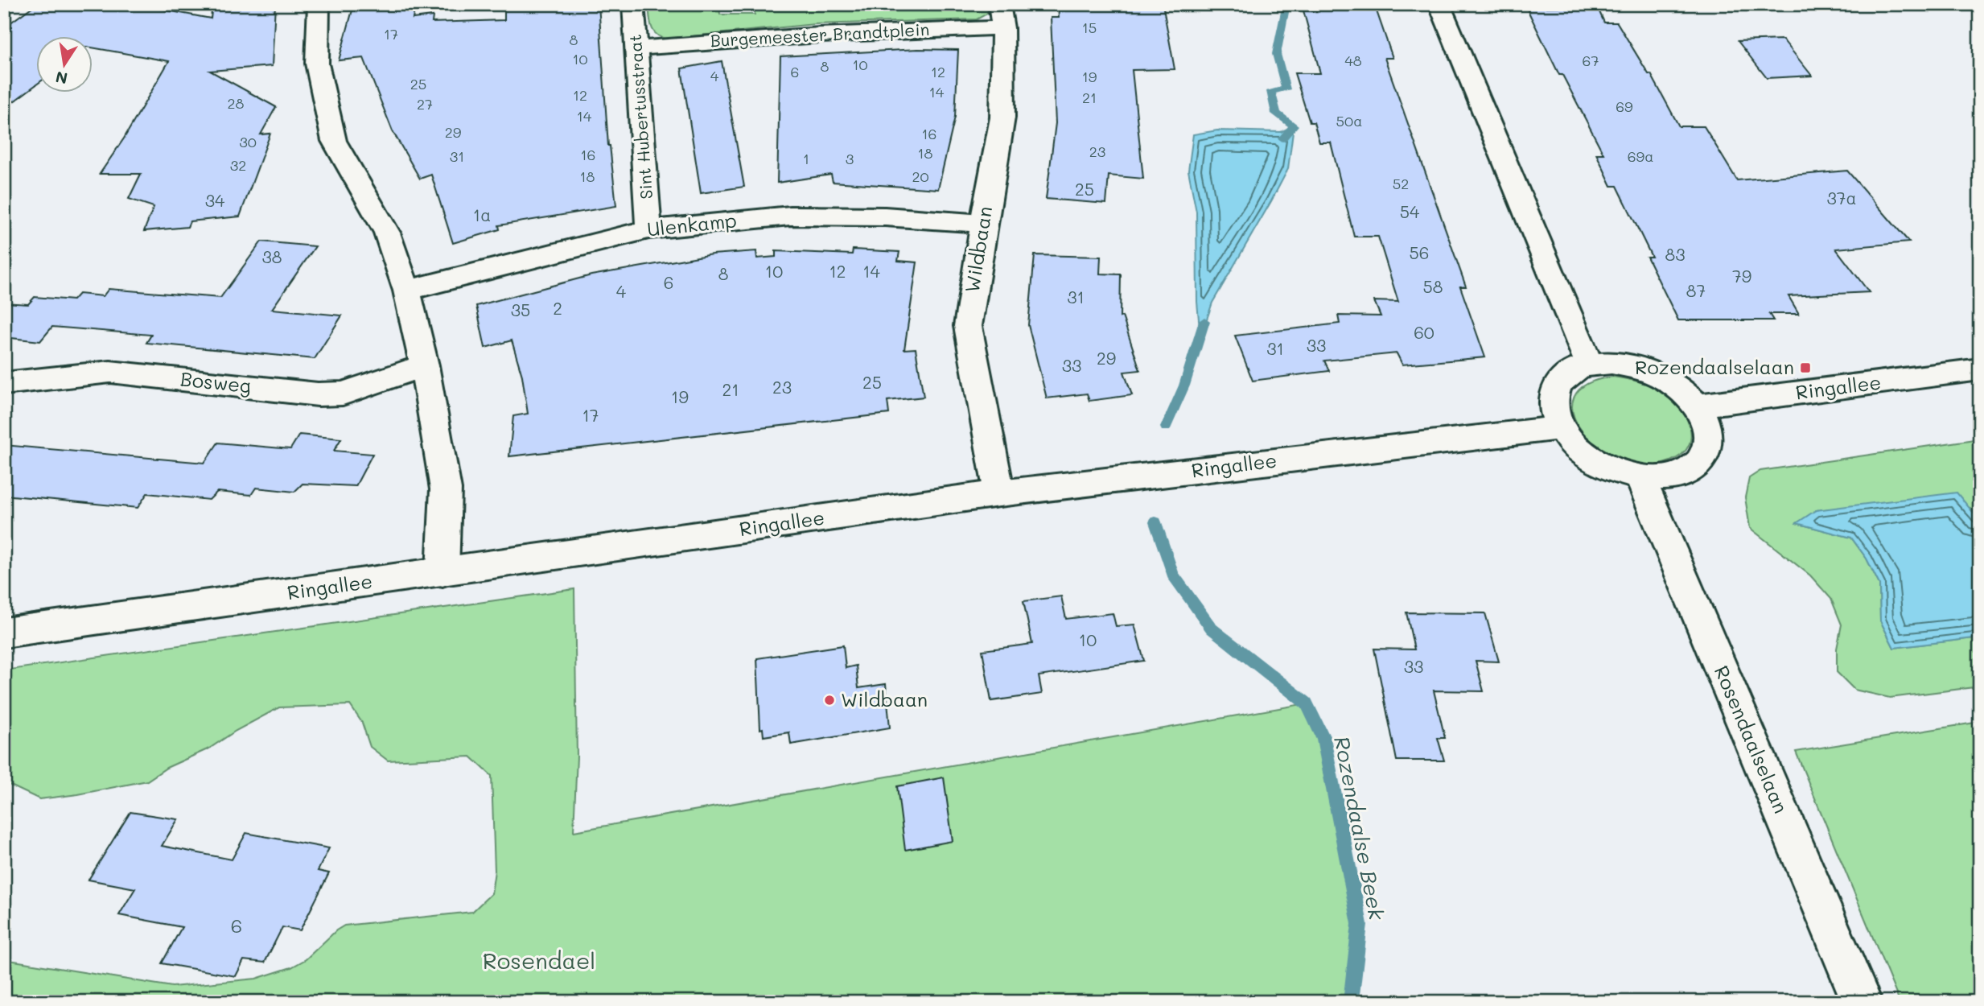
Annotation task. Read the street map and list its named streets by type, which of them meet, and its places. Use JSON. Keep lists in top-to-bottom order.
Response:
{
  "streets": {
    "street": [
      "Burgemeester Brandtplein",
      "Sint Hubertusstraat",
      "Ulenkamp",
      "Wildbaan",
      "Bosweg",
      "Ringallee",
      "Rosendaalselaan"
    ]
  },
  "crossings": [
    ["Burgemeester Brandtplein", "Sint Hubertusstraat"],
    ["Burgemeester Brandtplein", "Wildbaan"],
    ["Sint Hubertusstraat", "Ulenkamp"],
    ["Ulenkamp", "Wildbaan"],
    ["Wildbaan", "Ringallee"],
    ["Ringallee", "Rosendaalselaan"]
  ],
  "water": ["Rozendaalse Beek"],
  "parks": ["Rosendael"],
  "places": {
    "transit": ["Rozendaalselaan"],
    "other": ["Wildbaan"]
  },
  "house_numbers": [
    "15",
    "17",
    "8",
    "10",
    "48",
    "67",
    "10",
    "8",
    "6",
    "12",
    "4",
    "19",
    "25",
    "14",
    "12",
    "21",
    "28",
    "27",
    "69",
    "14",
    "50a",
    "29",
    "16",
    "30",
    "23",
    "18",
    "16",
    "31",
    "69a",
    "1",
    "3",
    "32",
    "18",
    "20",
    "52",
    "25",
    "37a",
    "34",
    "54",
    "1a",
    "56",
    "83",
    "38",
    "10",
    "12",
    "14",
    "8",
    "79",
    "6",
    "58",
    "87",
    "4",
    "31",
    "2",
    "35",
    "60",
    "33",
    "31",
    "29",
    "33",
    "25",
    "23",
    "21",
    "19",
    "17",
    "10",
    "33",
    "6"
  ],
  "north": "bottom"
}
